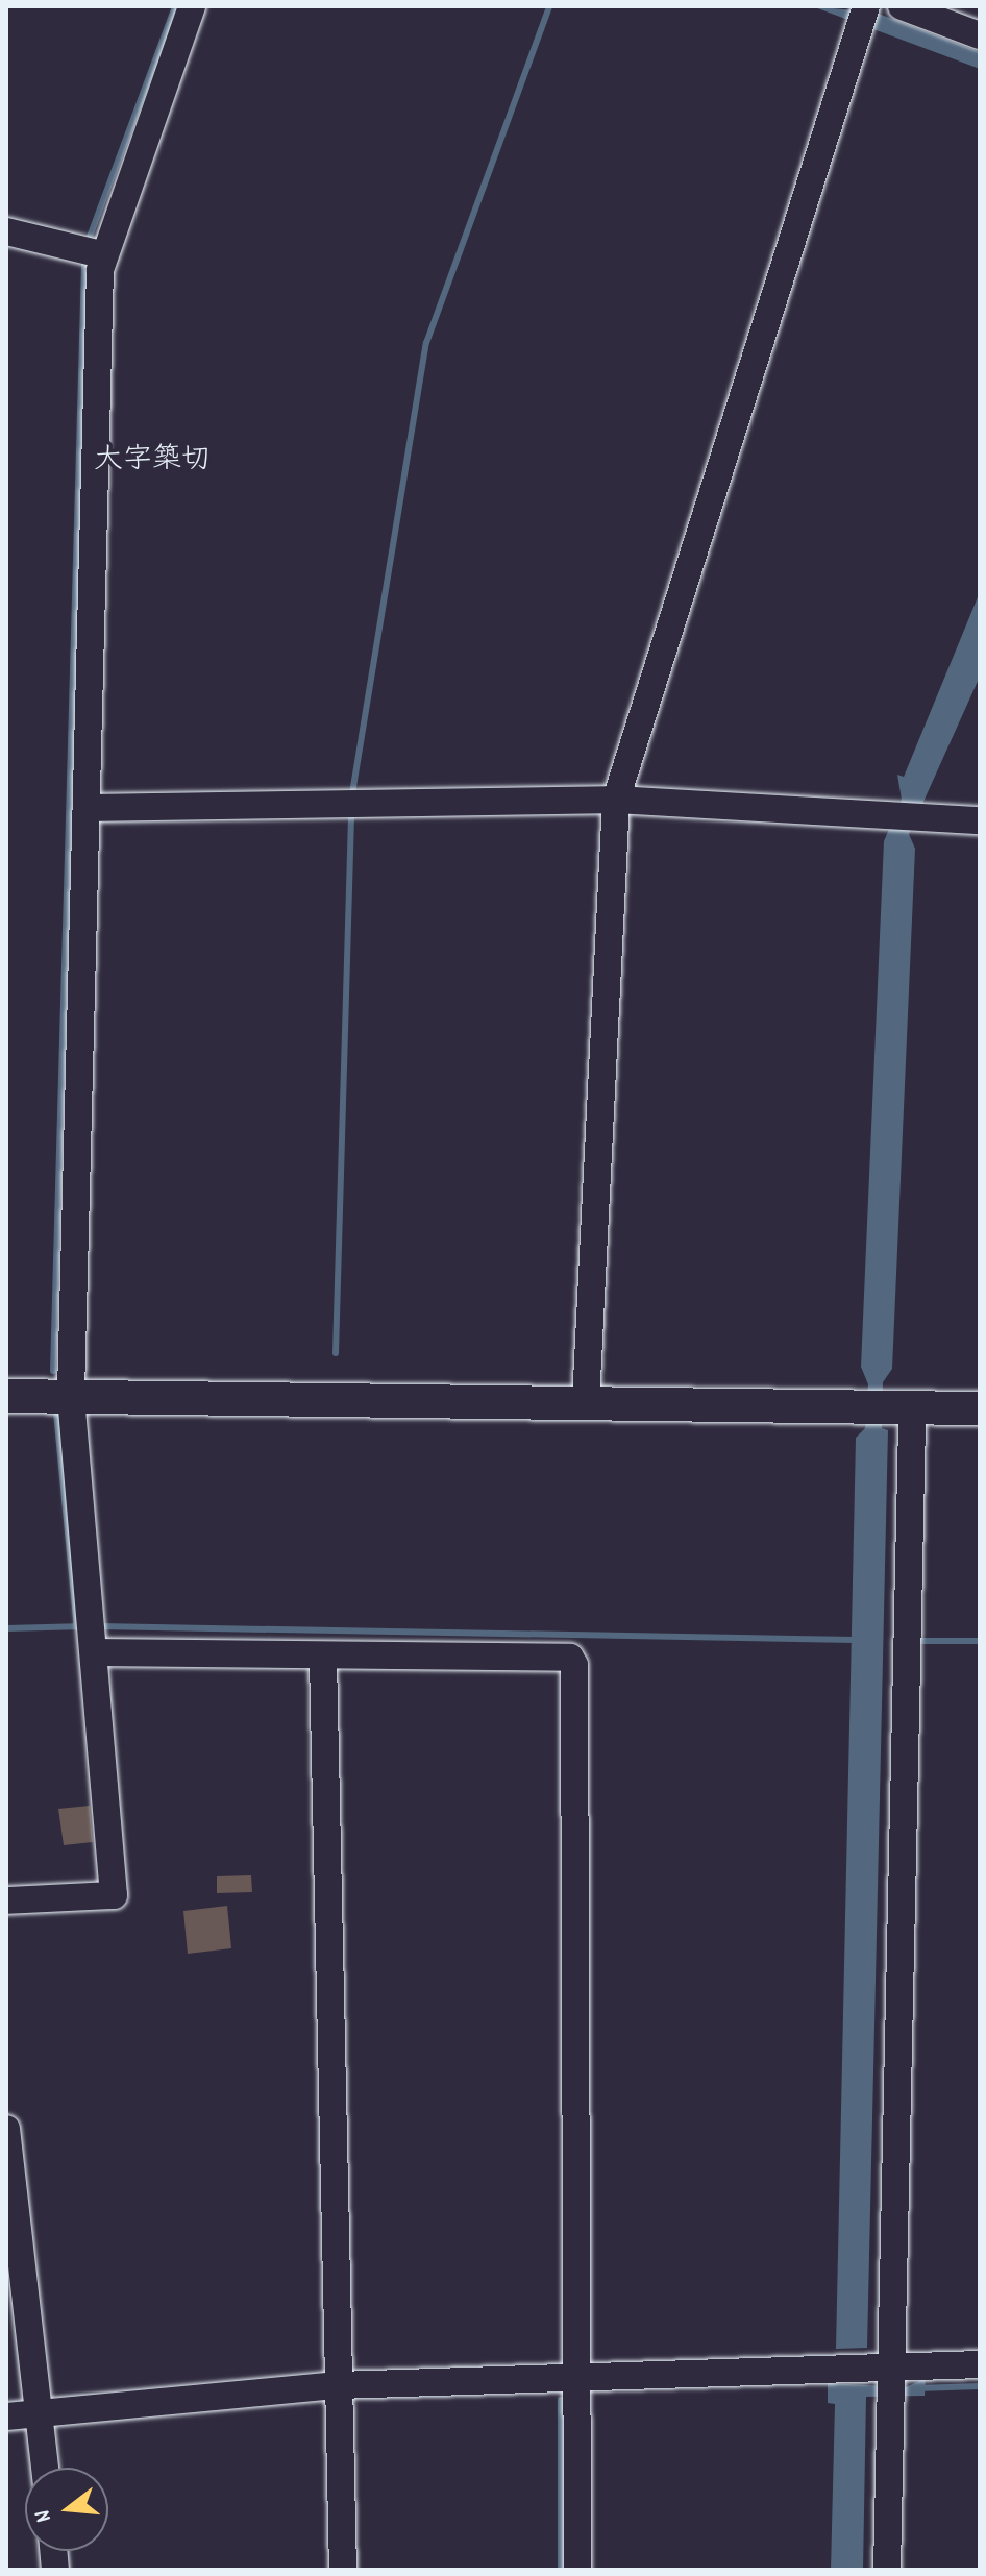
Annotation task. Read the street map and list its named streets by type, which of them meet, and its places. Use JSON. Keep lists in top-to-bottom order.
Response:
{
  "districts": ["大字築切"],
  "north": "left"
}
